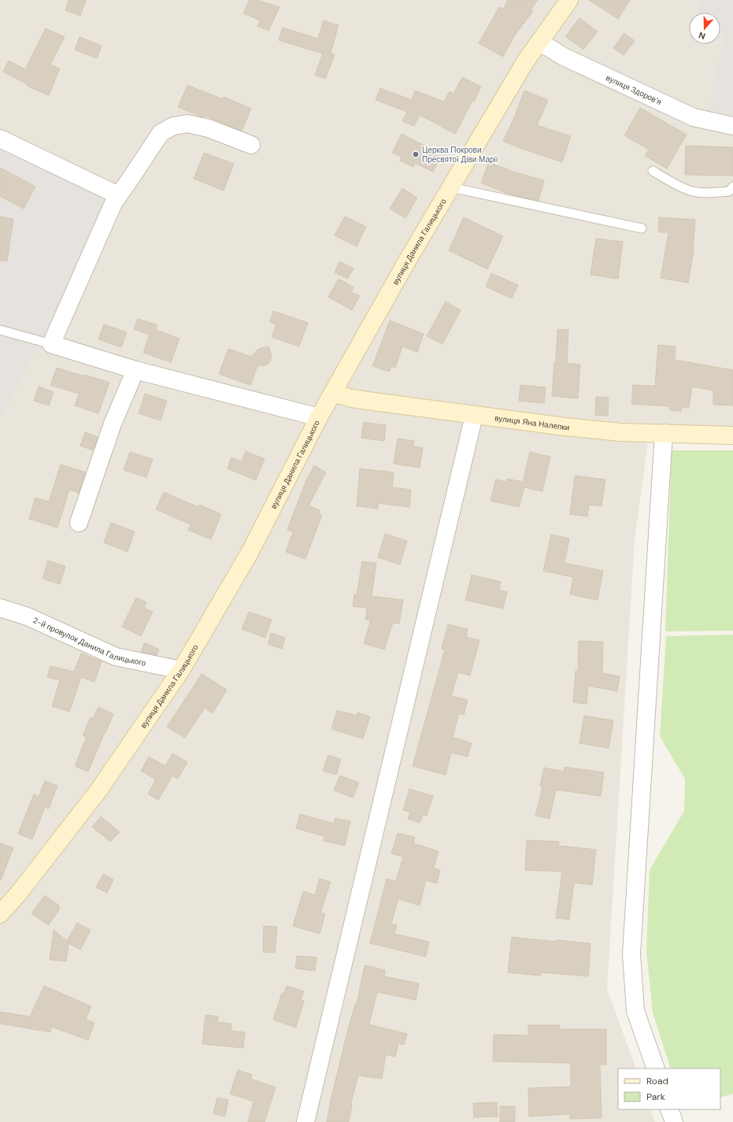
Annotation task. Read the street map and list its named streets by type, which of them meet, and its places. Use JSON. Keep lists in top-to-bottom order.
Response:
{
  "streets": {
    "street": [
      "вулиця Здоровʼя",
      "вулиця Данила Галицького",
      "вулиця Яна Налепки",
      "2-й провулок Данила Галицького"
    ]
  },
  "crossings": [
    ["вулиця Здоровʼя", "вулиця Данила Галицького"],
    ["вулиця Данила Галицького", "вулиця Яна Налепки"],
    ["вулиця Данила Галицького", "2-й провулок Данила Галицького"]
  ],
  "places": ["Церква Покрови Пресвятої Діви Марії"],
  "legend": ["Road", "Park"],
  "north": "bottom"
}
